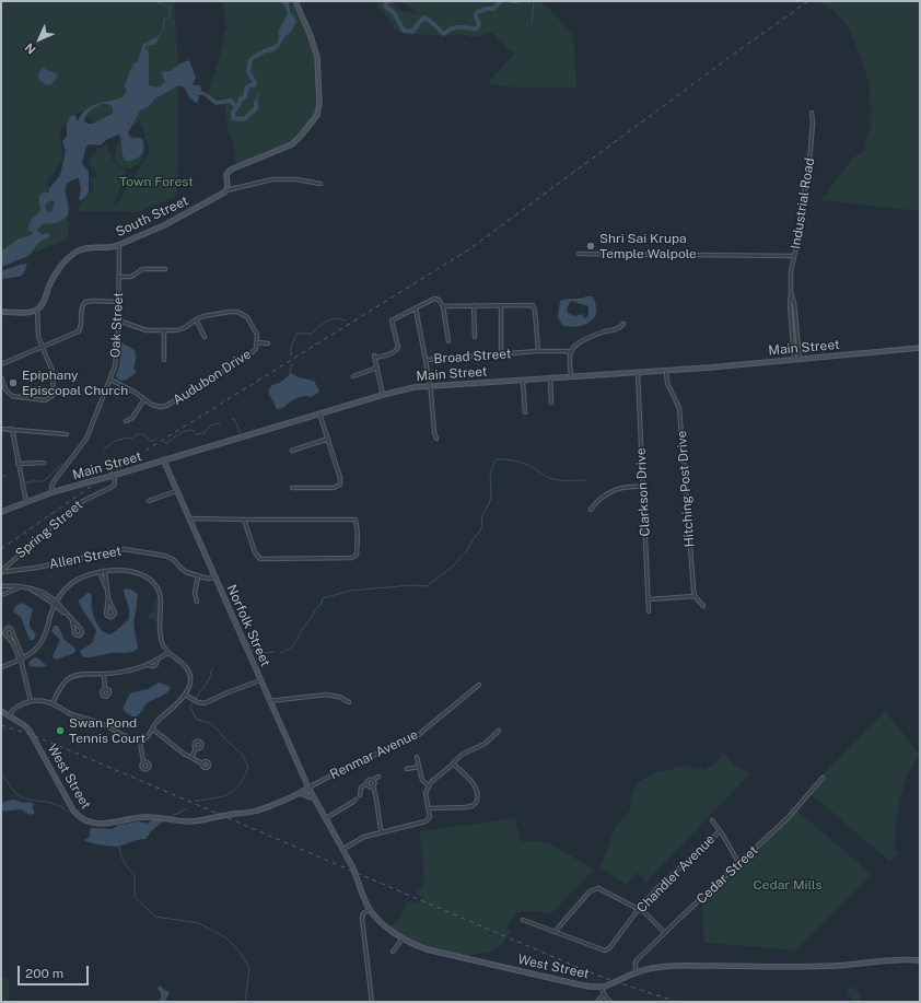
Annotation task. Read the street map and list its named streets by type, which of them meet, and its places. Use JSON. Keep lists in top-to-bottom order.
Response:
{
  "streets": {
    "main road": [
      "South Street",
      "Main Street",
      "Norfolk Street",
      "West Street"
    ],
    "street": [
      "Industrial Road",
      "Oak Street",
      "Broad Street",
      "Audubon Drive",
      "Hitching Post Drive",
      "Clarkson Drive",
      "Spring Street",
      "Allen Street",
      "Renmar Avenue",
      "Chandler Avenue",
      "Cedar Street"
    ]
  },
  "crossings": [
    ["Industrial Road", "Main Street"],
    ["South Street", "Oak Street"],
    ["Oak Street", "Main Street"],
    ["Oak Street", "Audubon Drive"],
    ["Main Street", "Hitching Post Drive"],
    ["Main Street", "Clarkson Drive"],
    ["Main Street", "Spring Street"],
    ["Main Street", "Norfolk Street"],
    ["Spring Street", "Allen Street"],
    ["Allen Street", "Norfolk Street"],
    ["Norfolk Street", "Renmar Avenue"],
    ["Norfolk Street", "West Street"],
    ["Renmar Avenue", "West Street"],
    ["West Street", "Cedar Street"]
  ],
  "parks": ["Town Forest", "Cedar Mills"],
  "places": ["Shri Sai Krupa Temple Walpole", "Epiphany Episcopal Church", "Swan Pond Tennis Court"],
  "scale_bar": "200 m",
  "north": "bottom left"
}
